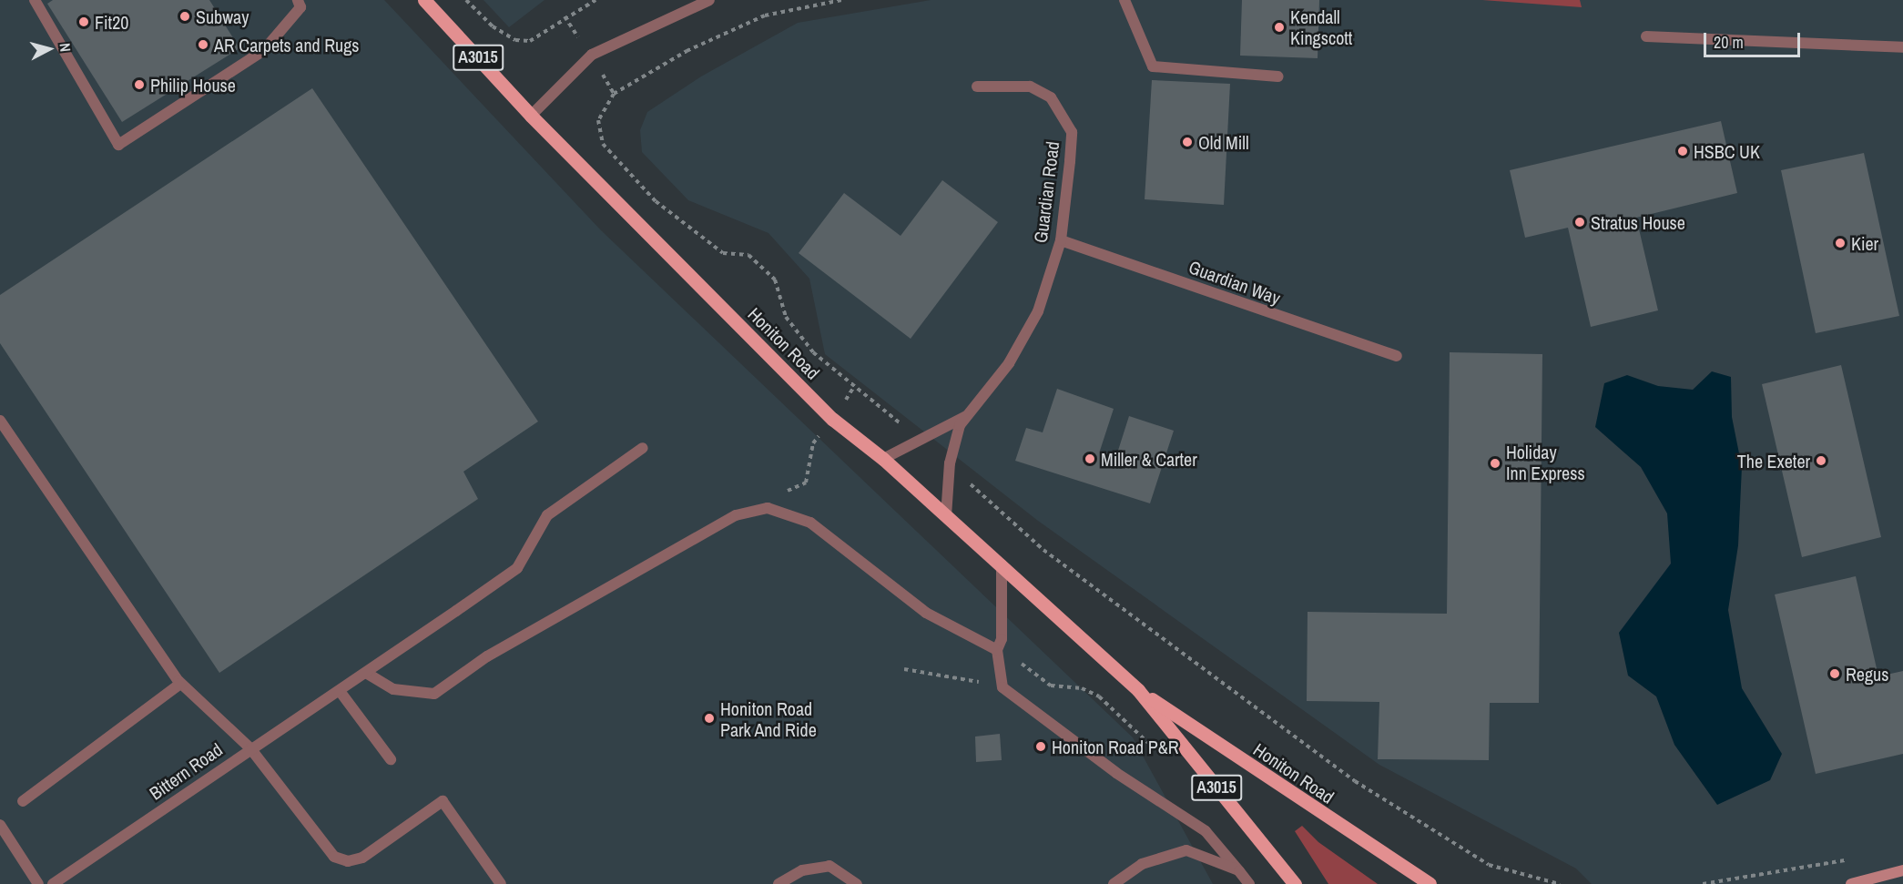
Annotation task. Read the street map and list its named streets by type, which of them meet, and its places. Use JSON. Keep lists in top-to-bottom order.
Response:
{
  "streets": {
    "main road": ["A3015", "Honiton Road"],
    "street": ["Guardian Road", "Guardian Way", "Bittern Road"]
  },
  "crossings": [
    ["Guardian Road", "Guardian Way"],
    ["Guardian Road", "Honiton Road"]
  ],
  "places": [
    "Subway",
    "Fit20",
    "Kendall Kingscott",
    "AR Carpets and Rugs",
    "Philip House",
    "Old Mill",
    "HSBC UK",
    "Stratus House",
    "Kier",
    "Miller & Carter",
    "The Exeter",
    "Holiday Inn Express",
    "Regus",
    "Honiton Road Park And Ride",
    "Honiton Road P&R"
  ],
  "scale_bar": "20 m",
  "north": "right"
}
